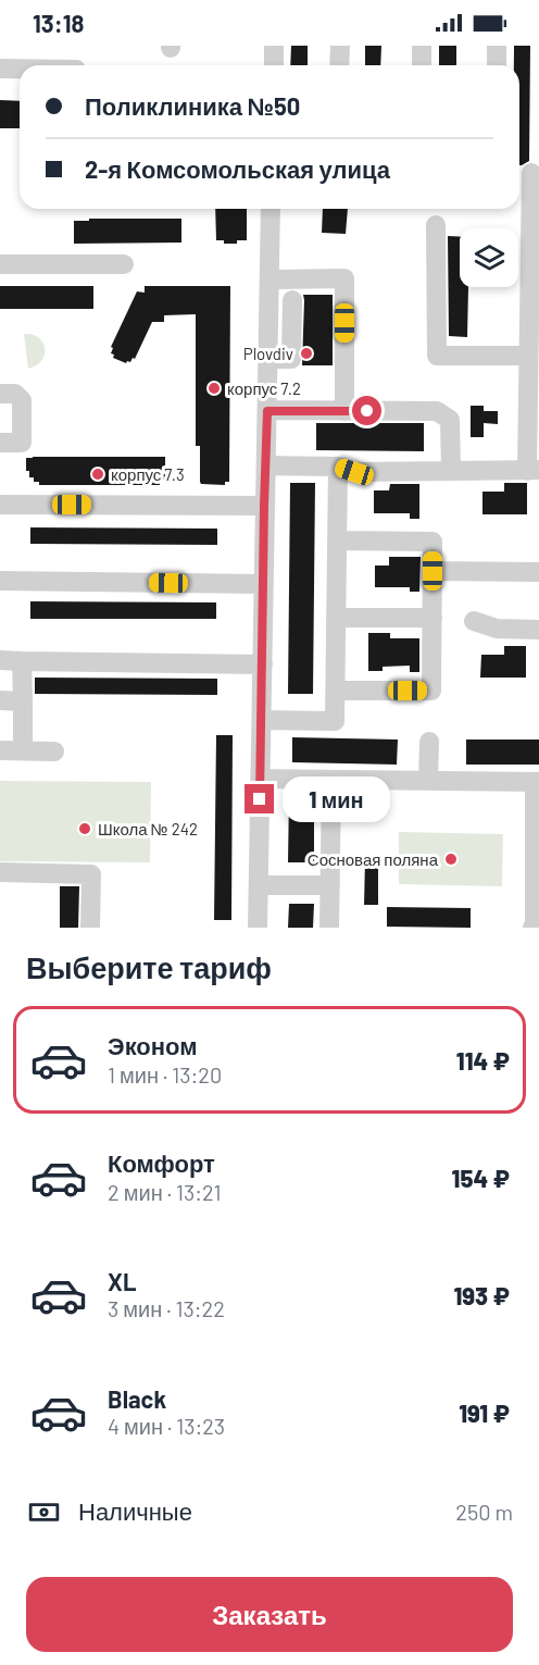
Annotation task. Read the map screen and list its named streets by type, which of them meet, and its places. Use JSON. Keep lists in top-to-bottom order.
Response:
{
  "places": [
    "Plovdiv",
    "корпус 7.2",
    "корпус 7.3",
    "Школа № 242",
    "Сосновая поляна"
  ],
  "page": {
    "status": "13:18",
    "banner": ["Поликлиника №50", "2-я Комсомольская улица"],
    "bubble": "1 мин",
    "heading": "Выберите тариф",
    "list": [
      {
        "name": "Эконом",
        "note": "1 мин · 13:20",
        "value": "114 ₽"
      },
      {
        "name": "Комфорт",
        "note": "2 мин · 13:21",
        "value": "154 ₽"
      },
      {
        "name": "XL",
        "note": "3 мин · 13:22",
        "value": "193 ₽"
      },
      {
        "name": "Black",
        "note": "4 мин · 13:23",
        "value": "191 ₽"
      }
    ],
    "pay": ["Наличные", "250 m"],
    "buttons": "Заказать"
  }
}
